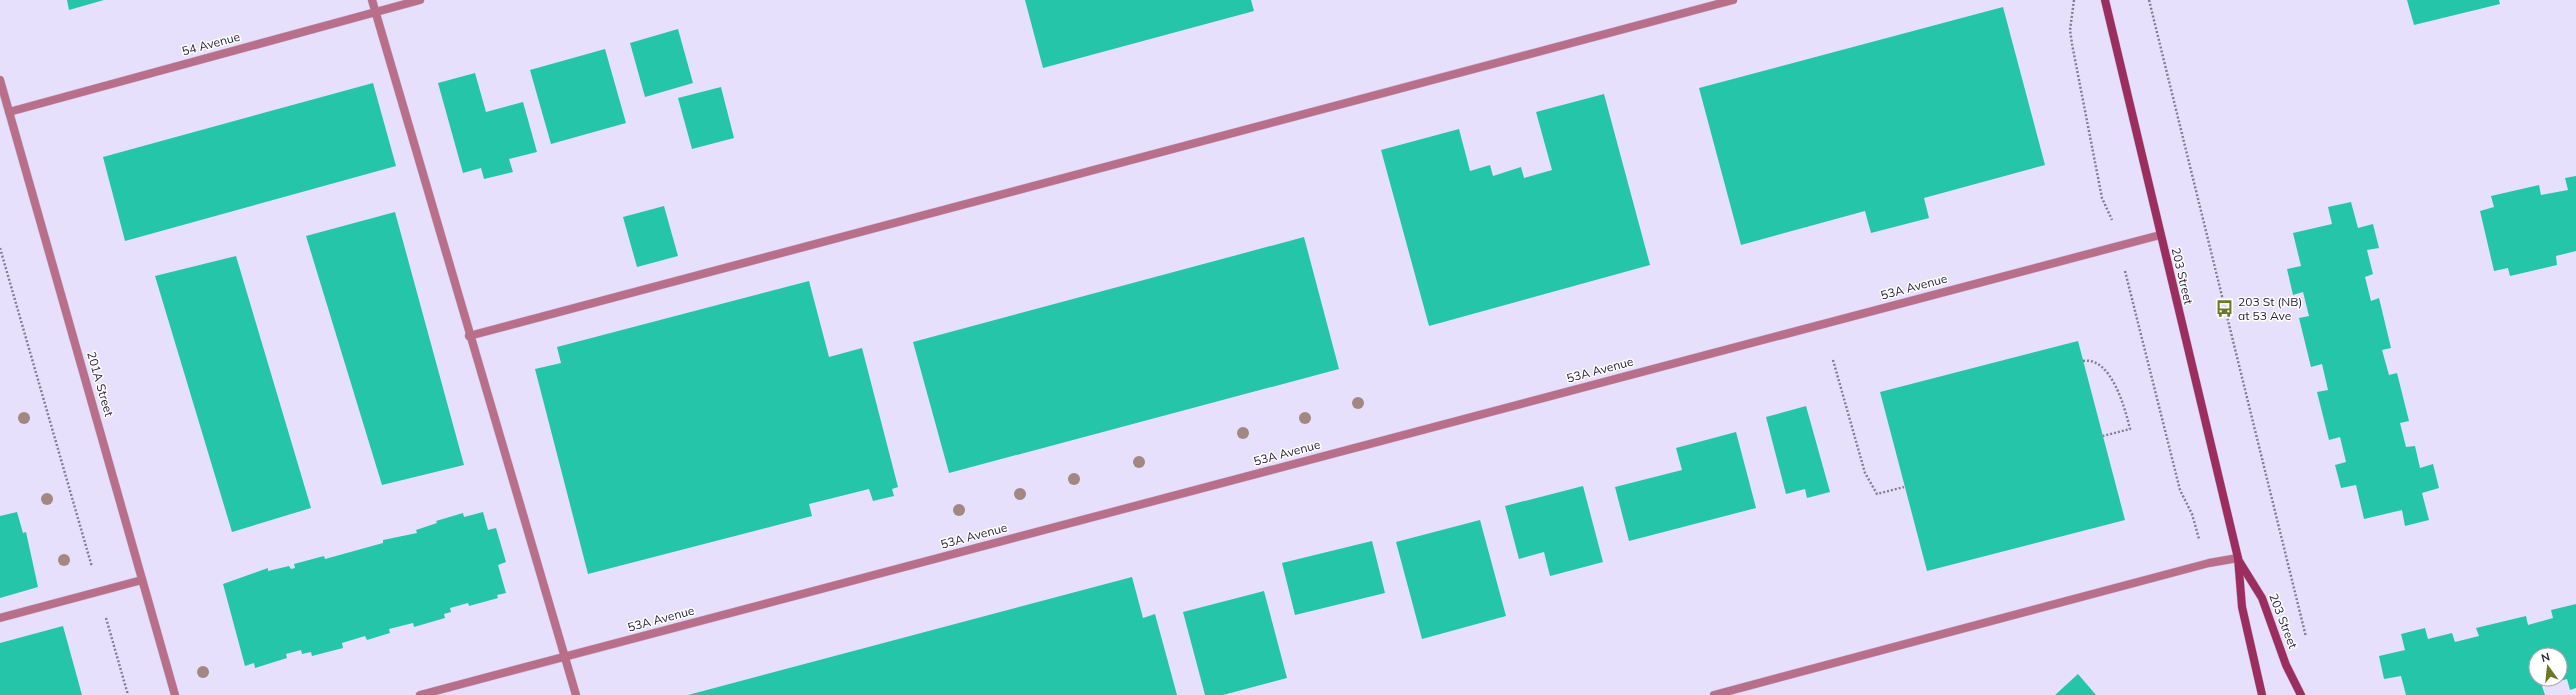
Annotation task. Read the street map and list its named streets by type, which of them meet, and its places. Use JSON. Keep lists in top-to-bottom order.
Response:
{
  "streets": {
    "main road": ["203 Street"],
    "street": ["54 Avenue", "53A Avenue", "201A Street"]
  },
  "crossings": [
    ["54 Avenue", "201A Street"],
    ["203 Street", "53A Avenue"]
  ],
  "places": {
    "bus stop": ["203 St (NB) at 53 Ave"]
  },
  "north": "top"
}
